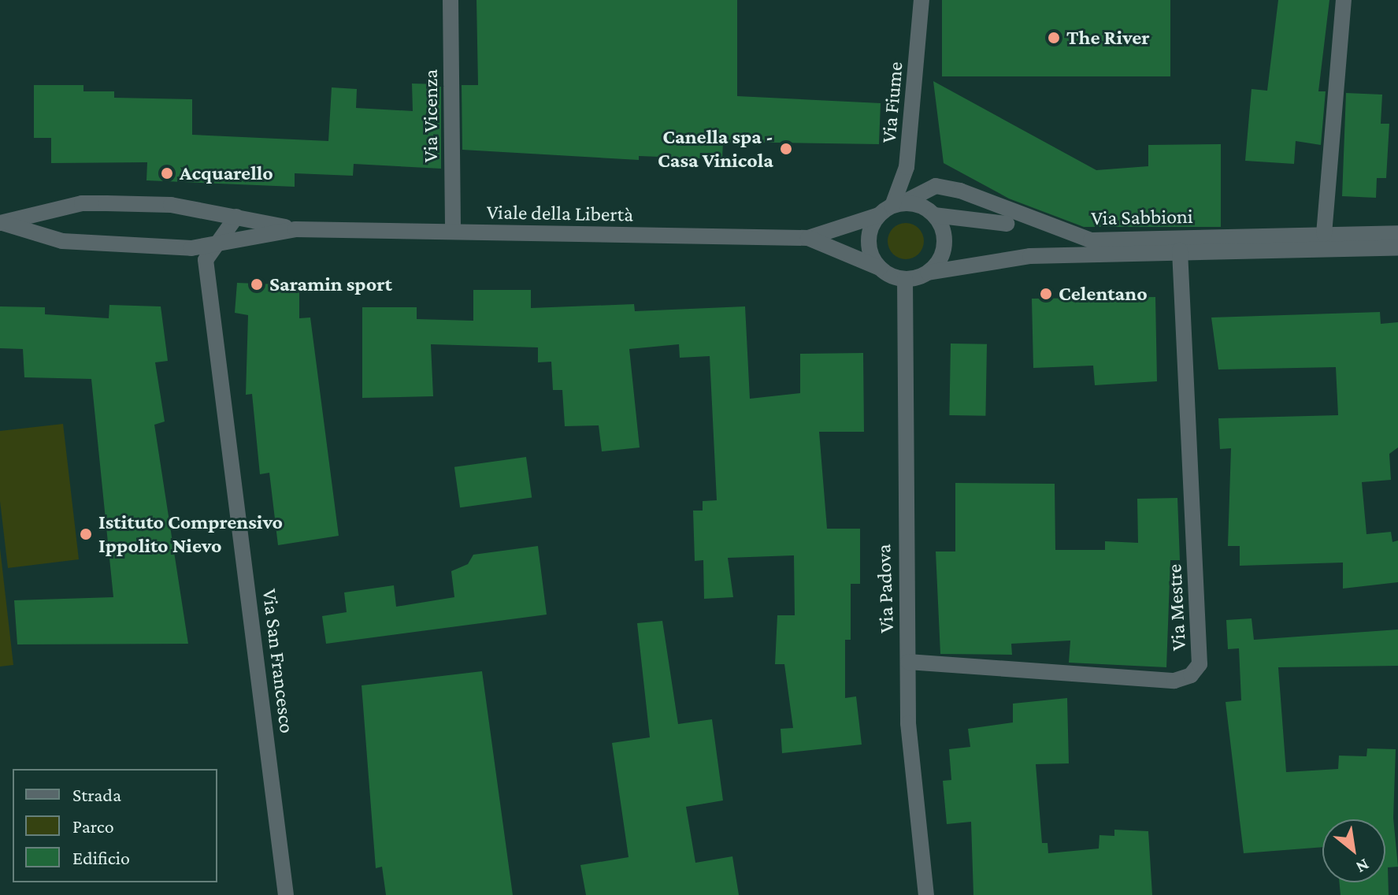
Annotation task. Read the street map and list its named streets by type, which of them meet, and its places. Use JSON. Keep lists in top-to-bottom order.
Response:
{
  "streets": {
    "street": [
      "Via Fiume",
      "Via Vicenza",
      "Viale della Libertà",
      "Via Sabbioni",
      "Via Padova",
      "Via Mestre",
      "Via San Francesco"
    ]
  },
  "crossings": [
    ["Via Fiume", "Viale della Libertà"],
    ["Via Fiume", "Via Sabbioni"],
    ["Via Fiume", "Via Padova"],
    ["Via Vicenza", "Viale della Libertà"],
    ["Viale della Libertà", "Via Sabbioni"],
    ["Viale della Libertà", "Via Padova"],
    ["Via Sabbioni", "Via Padova"],
    ["Via Sabbioni", "Via Mestre"],
    ["Via Padova", "Via Mestre"]
  ],
  "places": [
    "The River",
    "Canella spa - Casa Vinicola",
    "Acquarello",
    "Saramin sport",
    "Celentano",
    "Istituto Comprensivo Ippolito Nievo"
  ],
  "legend": ["Strada", "Parco", "Edificio"],
  "north": "bottom right"
}
